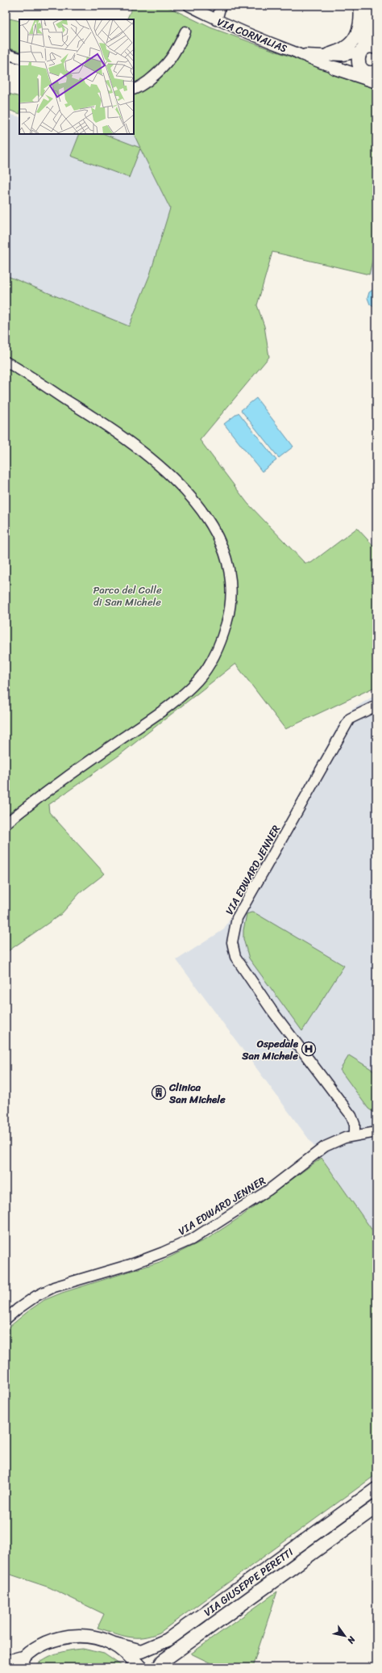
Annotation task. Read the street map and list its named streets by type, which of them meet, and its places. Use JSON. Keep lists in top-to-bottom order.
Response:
{
  "streets": {
    "street": ["VIA CORNALIAS", "VIA EDWARD JENNER", "VIA GIUSEPPE PERETTI"]
  },
  "parks": ["Parco del Colle di San Michele"],
  "places": {
    "hospital": ["Ospedale San Michele"],
    "building": ["Clinica San Michele"]
  },
  "north": "bottom right"
}
